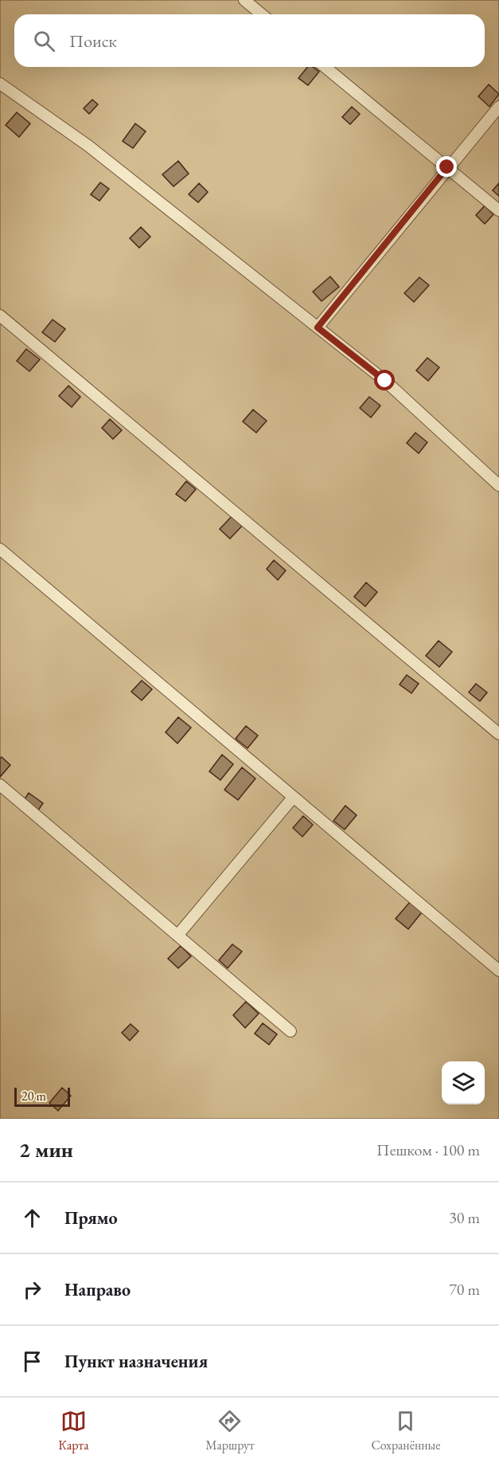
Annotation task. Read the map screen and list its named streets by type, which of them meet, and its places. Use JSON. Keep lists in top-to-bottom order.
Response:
{
  "scale_bar": "20 m",
  "page": {
    "search": "Поиск",
    "scale": "20 m",
    "heading": ["2 мин", "Пешком · 100 m"],
    "list": [
      ["Прямо", "30 m"],
      ["Направо", "70 m"],
      "Пункт назначения"
    ],
    "nav": ["Карта", "Маршрут", "Сохранённые"]
  }
}
